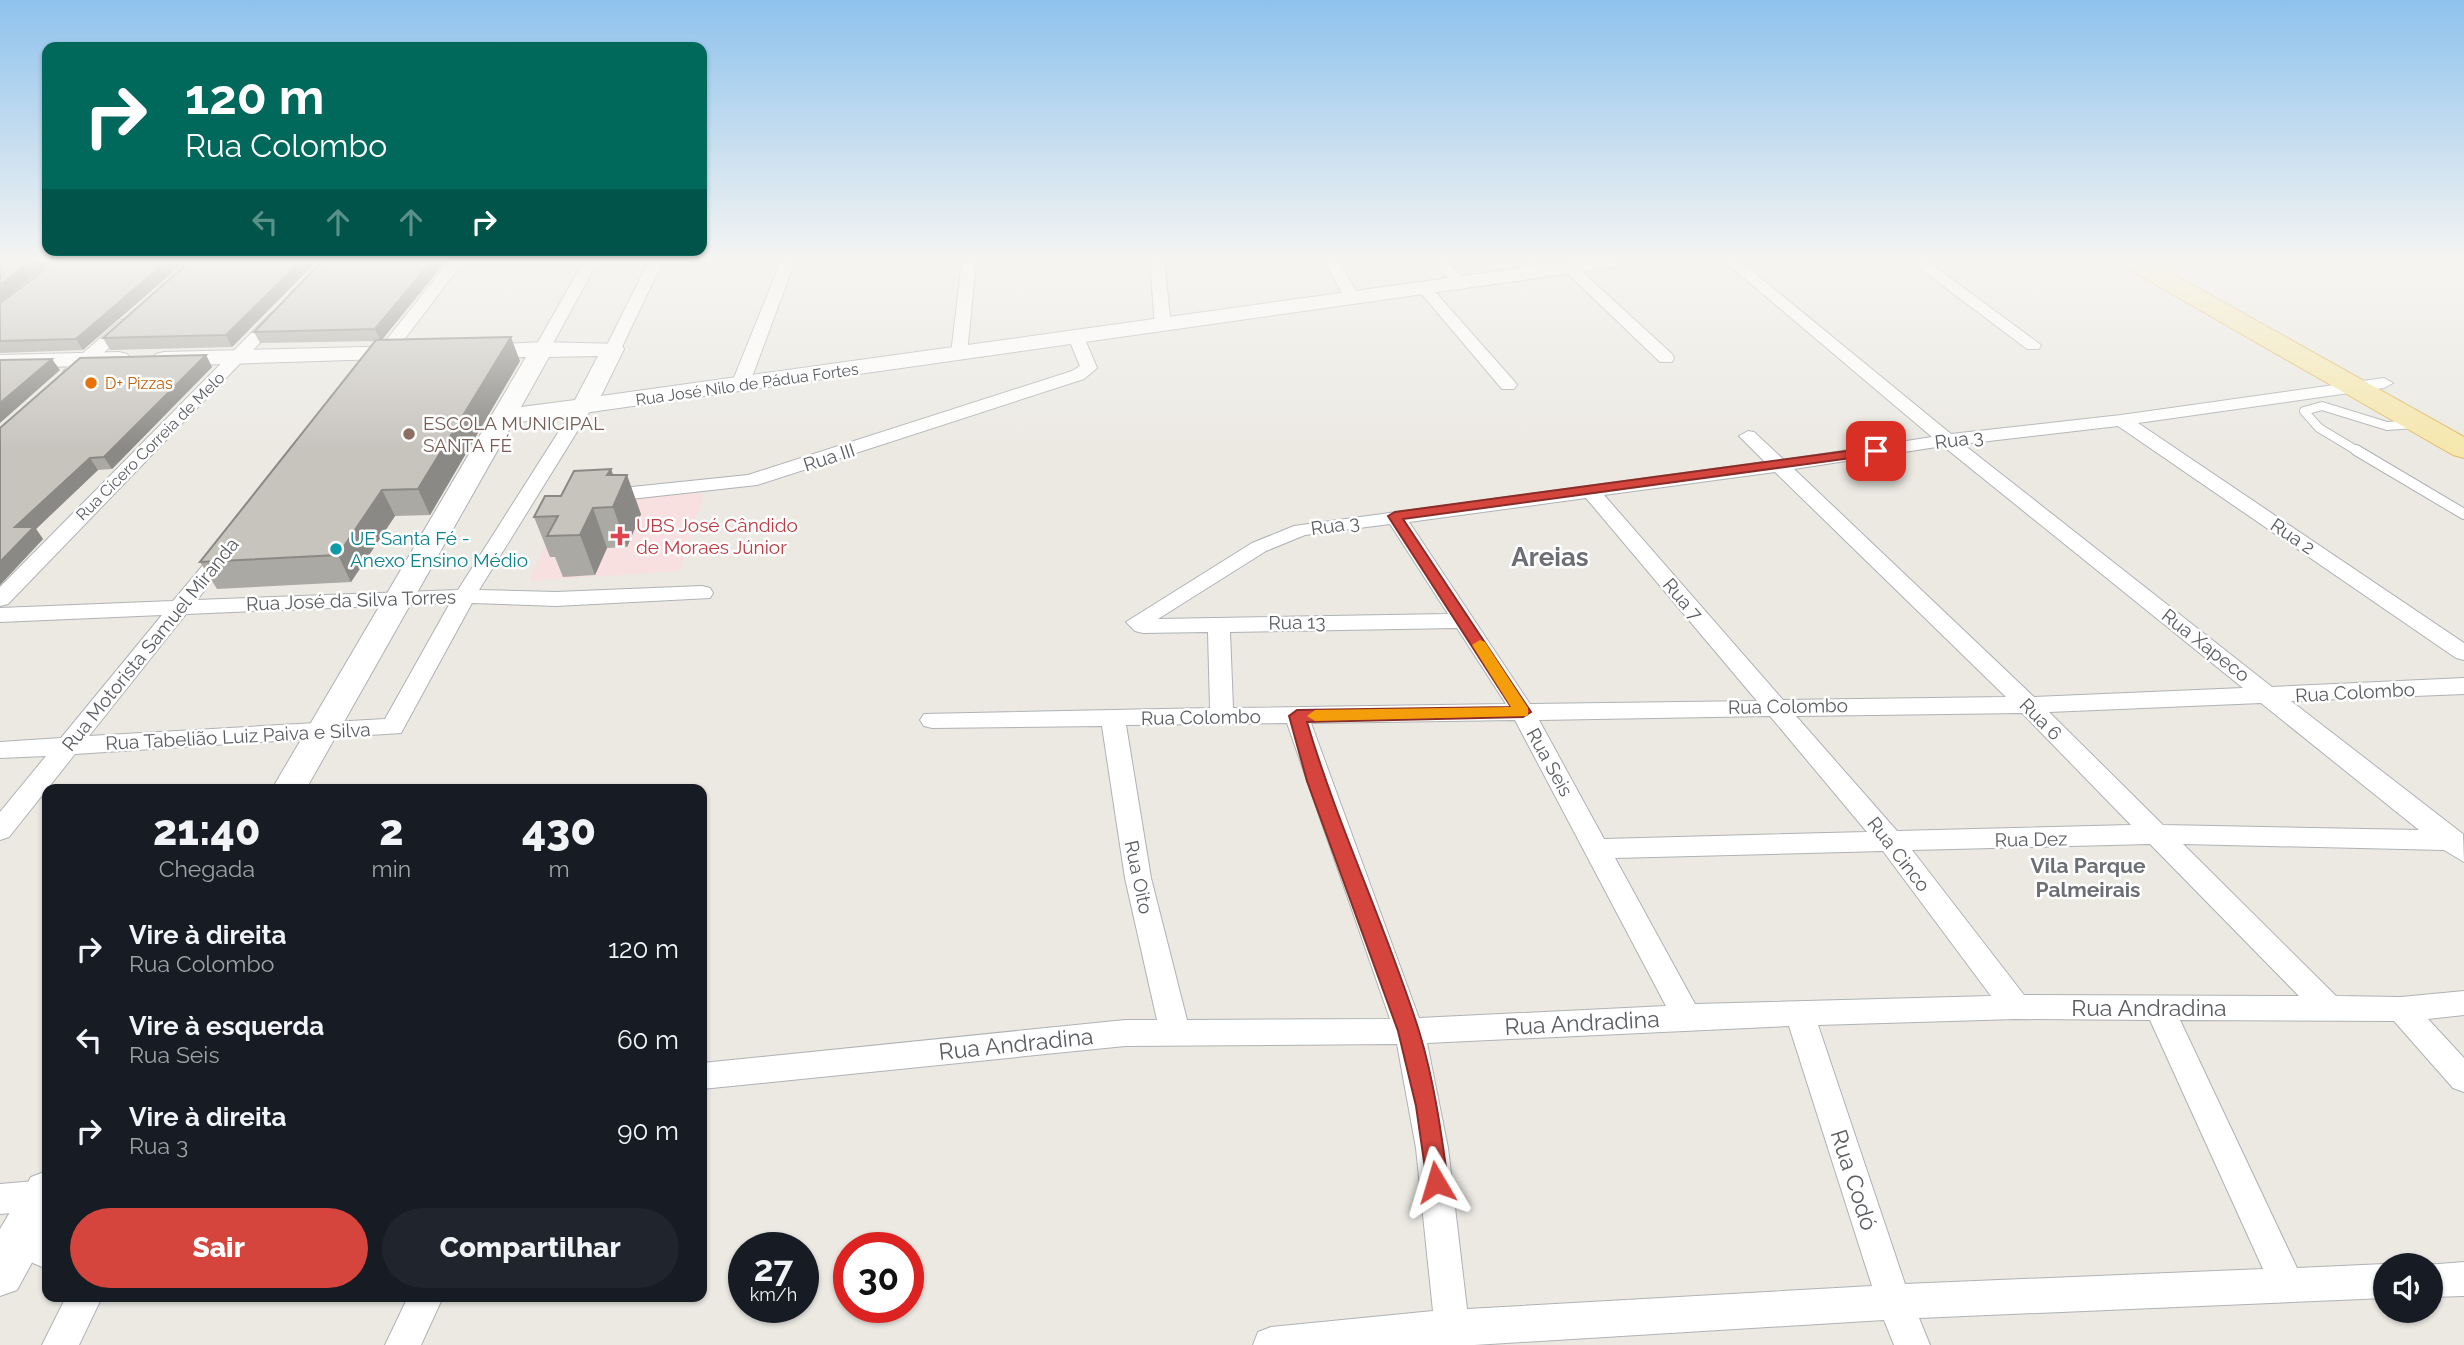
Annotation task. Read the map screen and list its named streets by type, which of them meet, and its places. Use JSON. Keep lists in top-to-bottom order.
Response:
{
  "streets": {
    "street": [
      "Rua José Nilo de Pádua Fortes",
      "Rua 3",
      "Rua Cícero Correia de Melo",
      "Rua III",
      "Rua 2",
      "Rua 7",
      "Rua José da Silva Torres",
      "Rua 13",
      "Rua Motorista Samuel Miranda",
      "Rua Xapeco",
      "Rua Colombo",
      "Rua 6",
      "Rua Tabelião Luiz Paiva e Silva",
      "Rua Seis",
      "Rua Dez",
      "Rua Cinco",
      "Rua Oito",
      "Rua Andradina",
      "Rua Codó"
    ]
  },
  "crossings": [
    ["Rua José Nilo de Pádua Fortes", "Rua III"],
    ["Rua 3", "Rua 2"],
    ["Rua 3", "Rua 7"],
    ["Rua 3", "Rua 13"],
    ["Rua 3", "Rua Xapeco"],
    ["Rua 3", "Rua 6"],
    ["Rua 3", "Rua Seis"],
    ["Rua 7", "Rua Colombo"],
    ["Rua 7", "Rua Cinco"],
    ["Rua José da Silva Torres", "Rua Motorista Samuel Miranda"],
    ["Rua José da Silva Torres", "Rua Tabelião Luiz Paiva e Silva"],
    ["Rua 13", "Rua Seis"],
    ["Rua Motorista Samuel Miranda", "Rua Tabelião Luiz Paiva e Silva"],
    ["Rua Xapeco", "Rua Colombo"],
    ["Rua Xapeco", "Rua Dez"],
    ["Rua Colombo", "Rua 6"],
    ["Rua Colombo", "Rua Seis"],
    ["Rua Colombo", "Rua Cinco"],
    ["Rua Colombo", "Rua Oito"],
    ["Rua 6", "Rua Dez"],
    ["Rua 6", "Rua Andradina"],
    ["Rua Seis", "Rua Dez"],
    ["Rua Seis", "Rua Andradina"],
    ["Rua Dez", "Rua Cinco"],
    ["Rua Cinco", "Rua Andradina"],
    ["Rua Oito", "Rua Andradina"],
    ["Rua Andradina", "Rua Codó"]
  ],
  "districts": ["Areias", "Vila Parque Palmeirais"],
  "places": {
    "other": ["D+ Pizzas", "ESCOLA MUNICIPAL SANTA FÉ", "UE Santa Fé - Anexo Ensino Médio"],
    "health": ["UBS José Cândido de Moraes Júnior"]
  },
  "page": {
    "turn": ["120 m", "Rua Colombo"],
    "eta": [
      "21:40",
      "Chegada",
      "2",
      "min",
      "430",
      "m"
    ],
    "list": [
      {
        "name": "Vire à direita",
        "note": "Rua Colombo",
        "value": "120 m"
      },
      {
        "name": "Vire à esquerda",
        "note": "Rua Seis",
        "value": "60 m"
      },
      {
        "name": "Vire à direita",
        "note": "Rua 3",
        "value": "90 m"
      }
    ],
    "buttons": ["Sair", "Compartilhar"],
    "speed": "27 km/h",
    "limit": "30"
  }
}
